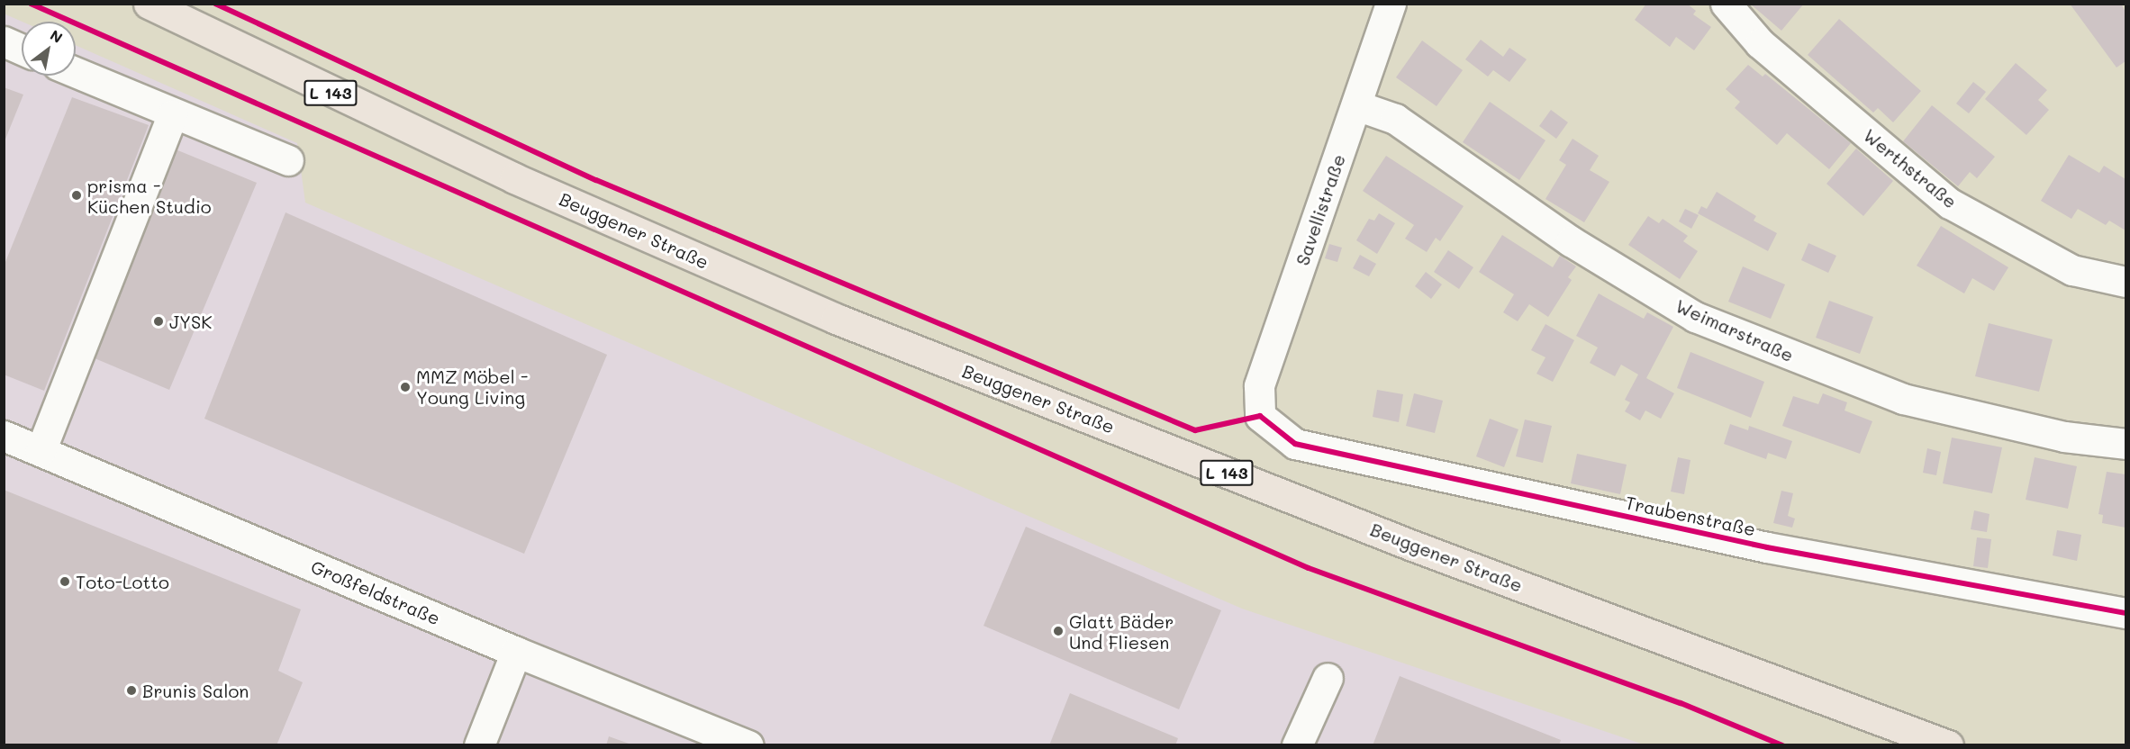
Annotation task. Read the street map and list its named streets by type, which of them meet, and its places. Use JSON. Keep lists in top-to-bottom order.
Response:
{
  "streets": {
    "main road": ["L 143", "Beuggener Straße"],
    "street": [
      "Werthstraße",
      "Savellistraße",
      "Weimarstraße",
      "Traubenstraße",
      "Großfeldstraße"
    ]
  },
  "crossings": [
    ["Savellistraße", "Weimarstraße"],
    ["Savellistraße", "Traubenstraße"]
  ],
  "places": [
    "prisma - Küchen Studio",
    "JYSK",
    "MMZ Möbel - Young Living",
    "Toto-Lotto",
    "Glatt Bäder Und Fliesen",
    "Brunis Salon"
  ],
  "north": "top right"
}
